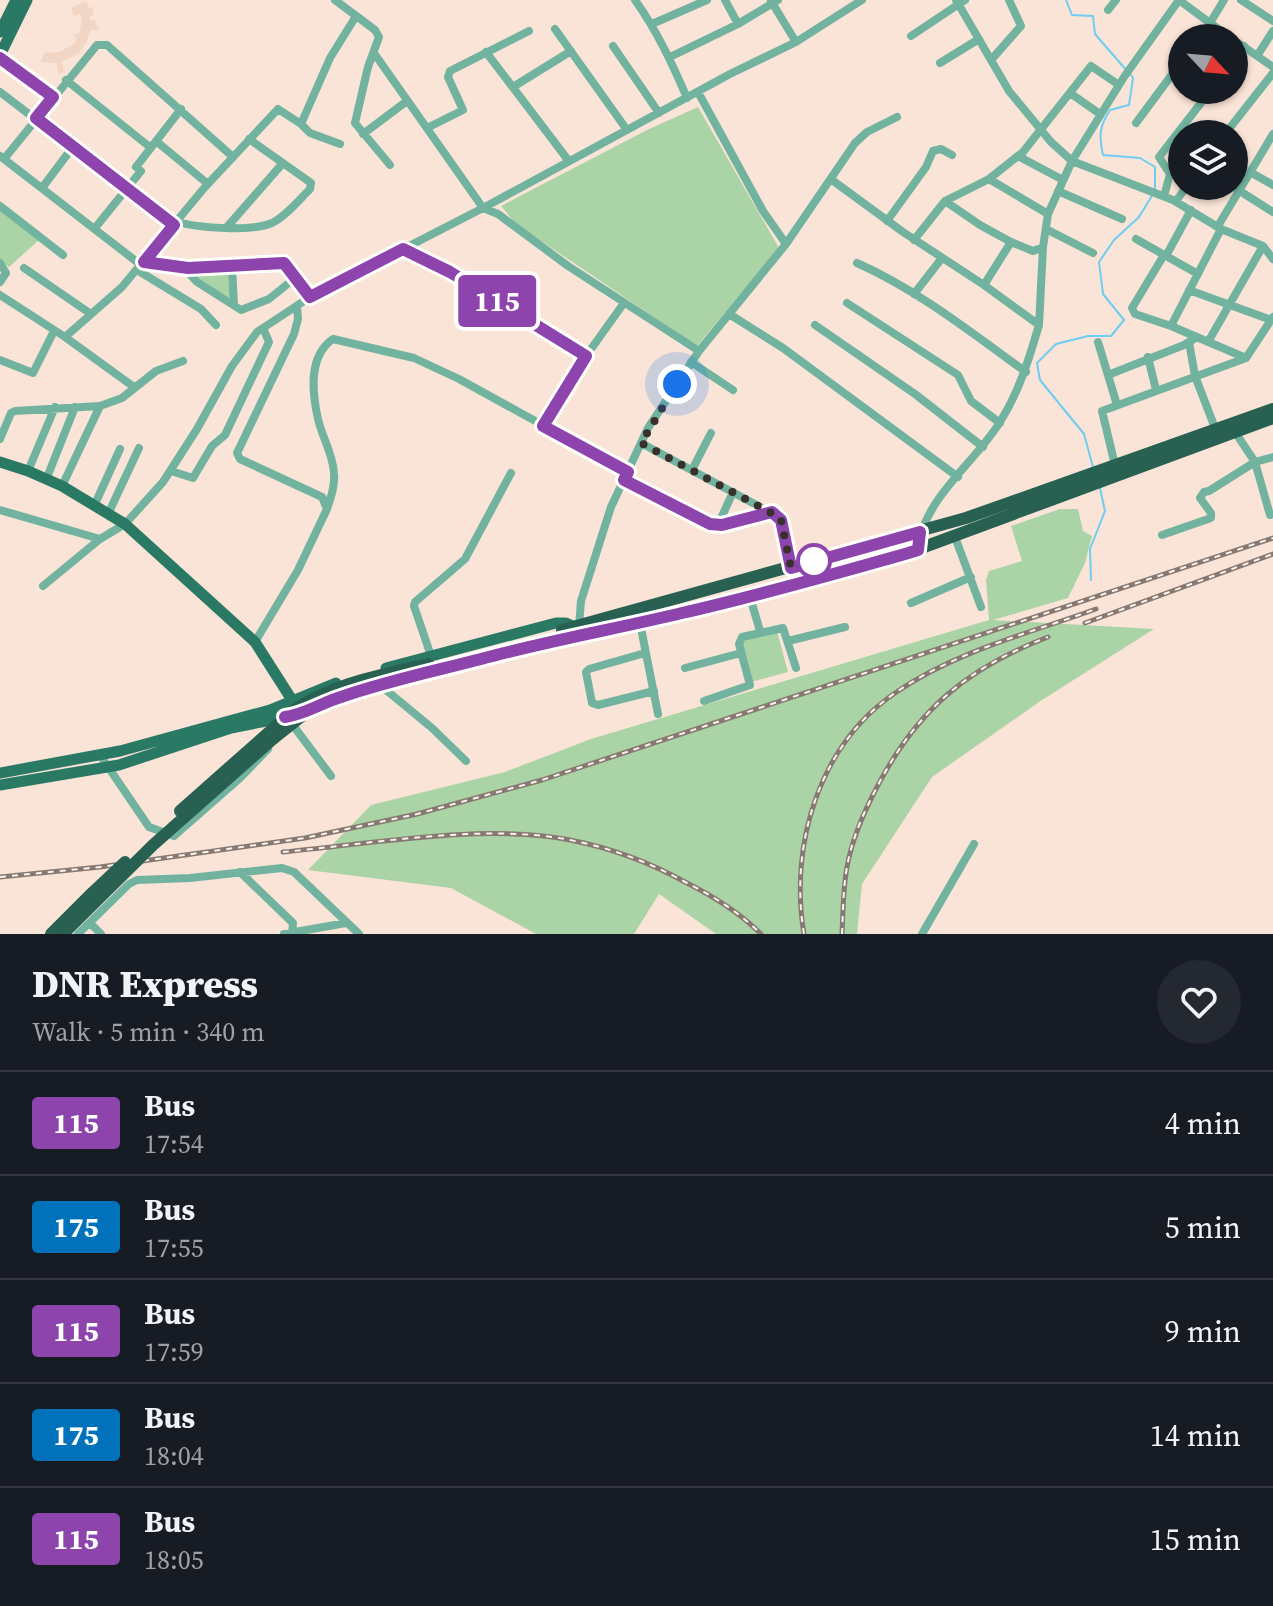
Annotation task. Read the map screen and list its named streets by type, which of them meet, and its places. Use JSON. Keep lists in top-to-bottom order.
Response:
{
  "lines": ["bus line 115"],
  "north": "bottom right",
  "page": {
    "on_map": "115",
    "heading": ["DNR Express", "Walk · 5 min · 340 m"],
    "list": [
      {
        "mark": "115",
        "name": "Bus",
        "note": "17:54",
        "value": "4 min"
      },
      {
        "mark": "175",
        "name": "Bus",
        "note": "17:55",
        "value": "5 min"
      },
      {
        "mark": "115",
        "name": "Bus",
        "note": "17:59",
        "value": "9 min"
      },
      {
        "mark": "175",
        "name": "Bus",
        "note": "18:04",
        "value": "14 min"
      },
      {
        "mark": "115",
        "name": "Bus",
        "note": "18:05",
        "value": "15 min"
      }
    ]
  }
}
